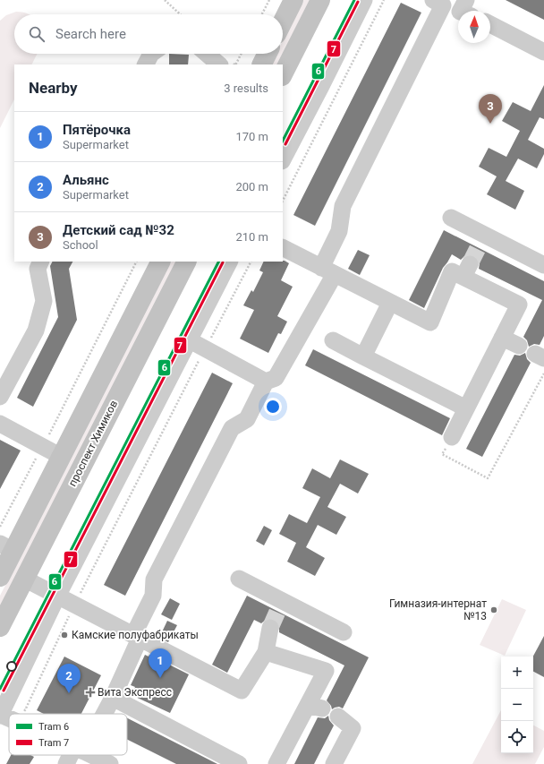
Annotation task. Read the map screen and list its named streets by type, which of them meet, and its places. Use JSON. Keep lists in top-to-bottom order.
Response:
{
  "streets": {
    "main road": ["проспект Химиков"]
  },
  "places": {
    "other": ["Гимназия-интернат №13", "Камские полуфабрикаты"],
    "health": ["Вита Экспресс"]
  },
  "lines": ["tram line 6", "tram line 7"],
  "legend": ["Tram 6", "Tram 7"],
  "north": "top",
  "page": {
    "search": "Search here",
    "heading": ["Nearby", "3 results"],
    "pins": ["3", "1", "2"],
    "list": [
      {
        "mark": "1",
        "name": "Пятёрочка",
        "note": "Supermarket",
        "value": "170 m"
      },
      {
        "mark": "2",
        "name": "Альянс",
        "note": "Supermarket",
        "value": "200 m"
      },
      {
        "mark": "3",
        "name": "Детский сад №32",
        "note": "School",
        "value": "210 m"
      }
    ],
    "map_buttons": ["+", "−"]
  }
}
